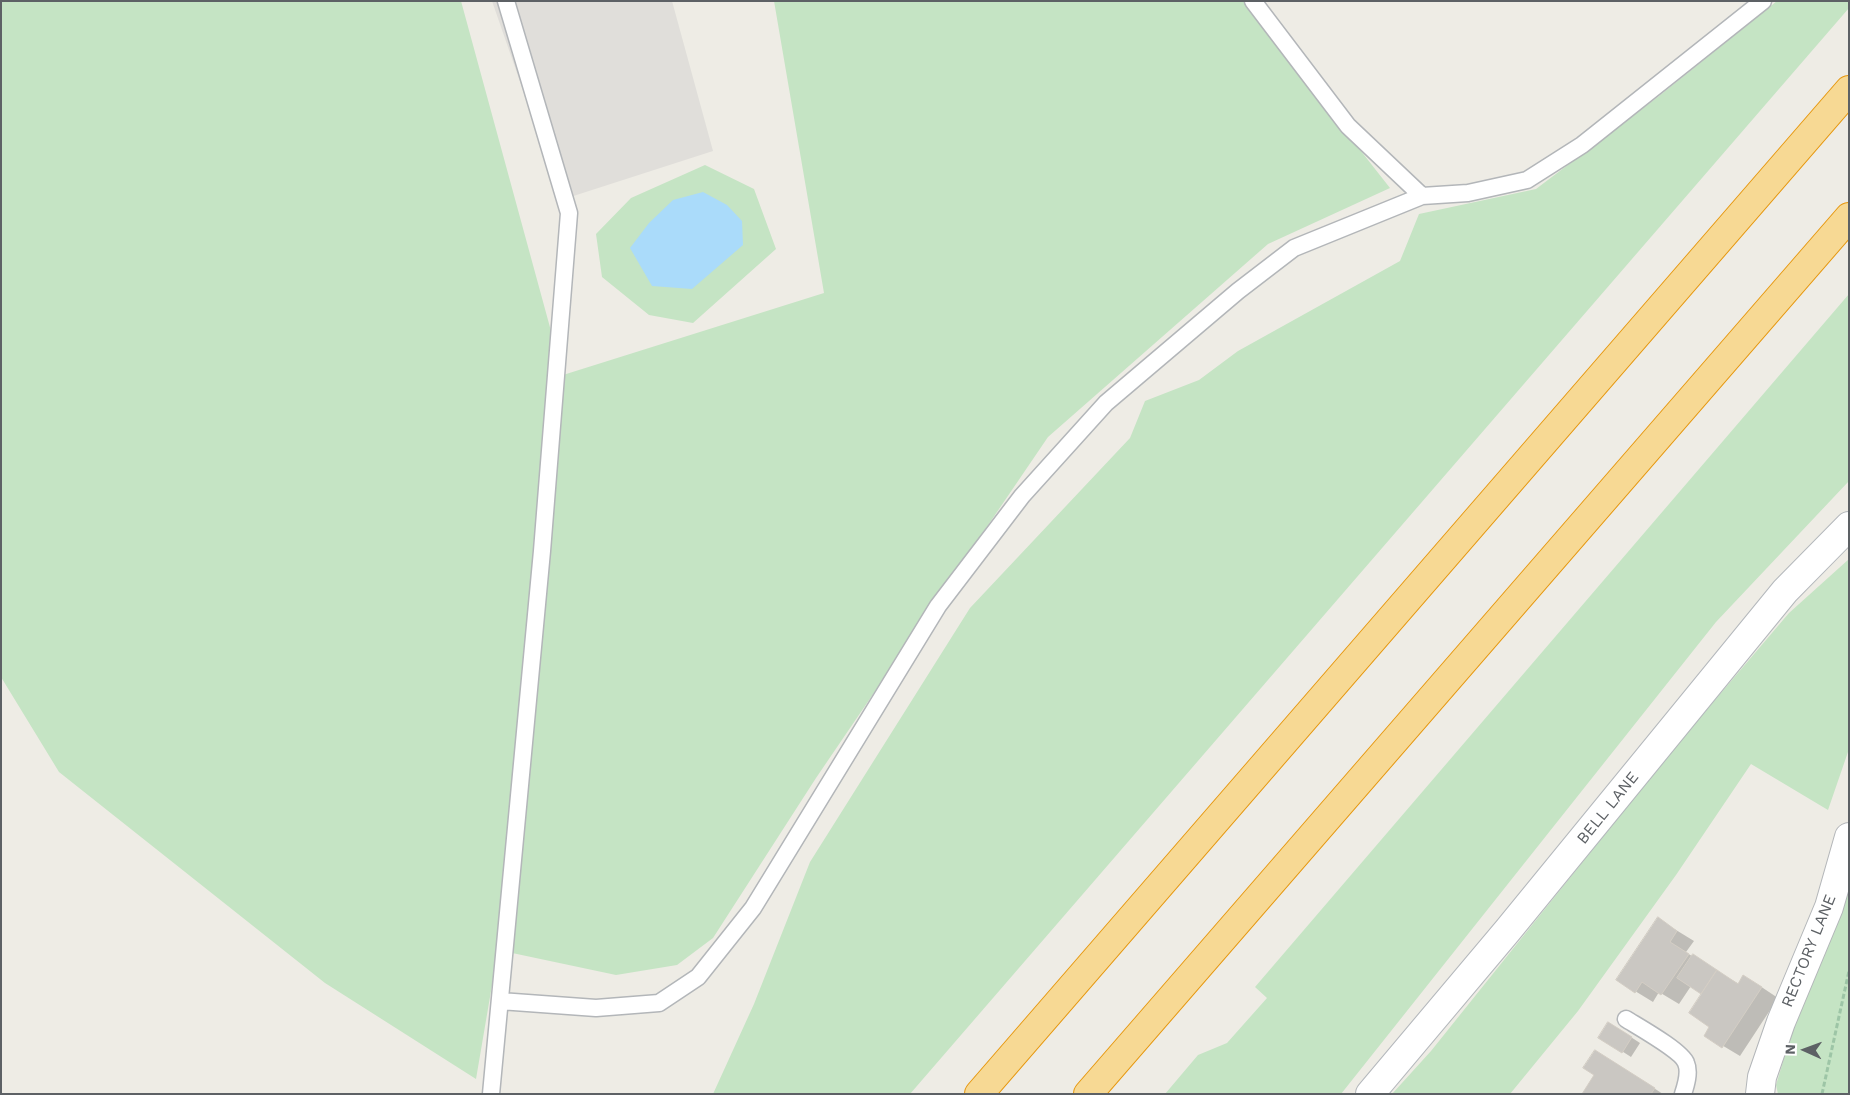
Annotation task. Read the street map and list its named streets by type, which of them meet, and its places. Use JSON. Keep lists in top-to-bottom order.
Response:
{
  "streets": {
    "main road": ["BELL LANE", "RECTORY LANE"]
  },
  "north": "left"
}
